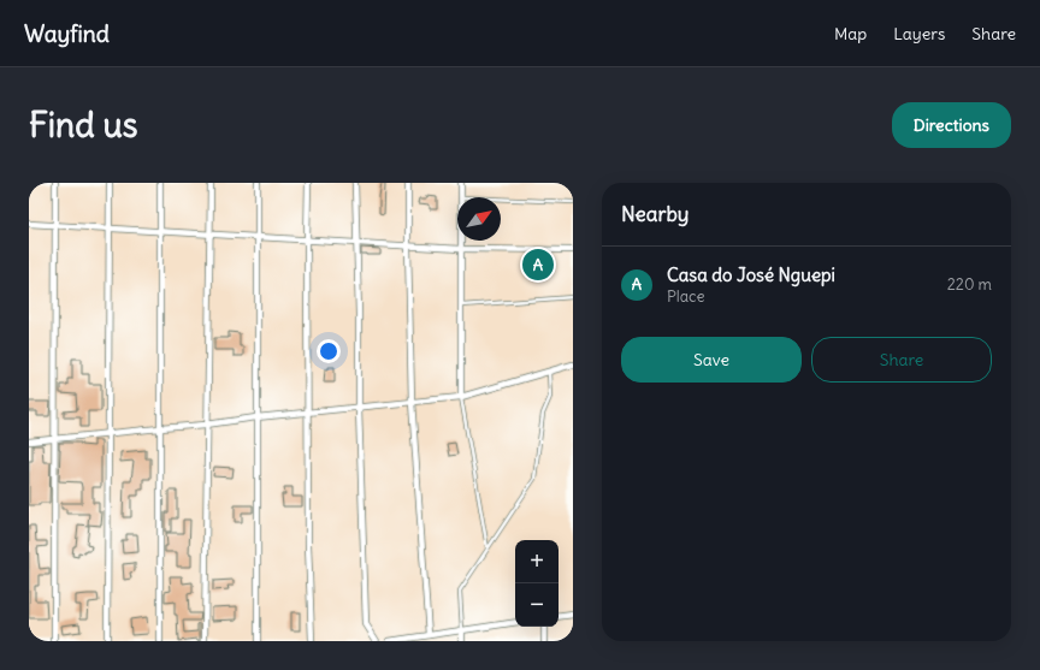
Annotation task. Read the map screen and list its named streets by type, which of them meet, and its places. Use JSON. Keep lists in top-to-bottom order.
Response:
{
  "north": "top right",
  "page": {
    "header": "Wayfind",
    "nav": ["Map", "Layers", "Share"],
    "buttons": [
      "Directions",
      ["Save", "Share"]
    ],
    "title": "Find us",
    "heading": "Nearby",
    "list": [
      {
        "mark": "A",
        "name": "Casa do José Nguepi",
        "note": "Place",
        "value": "220 m"
      }
    ],
    "pins": "A",
    "map_buttons": ["+", "−"]
  }
}
